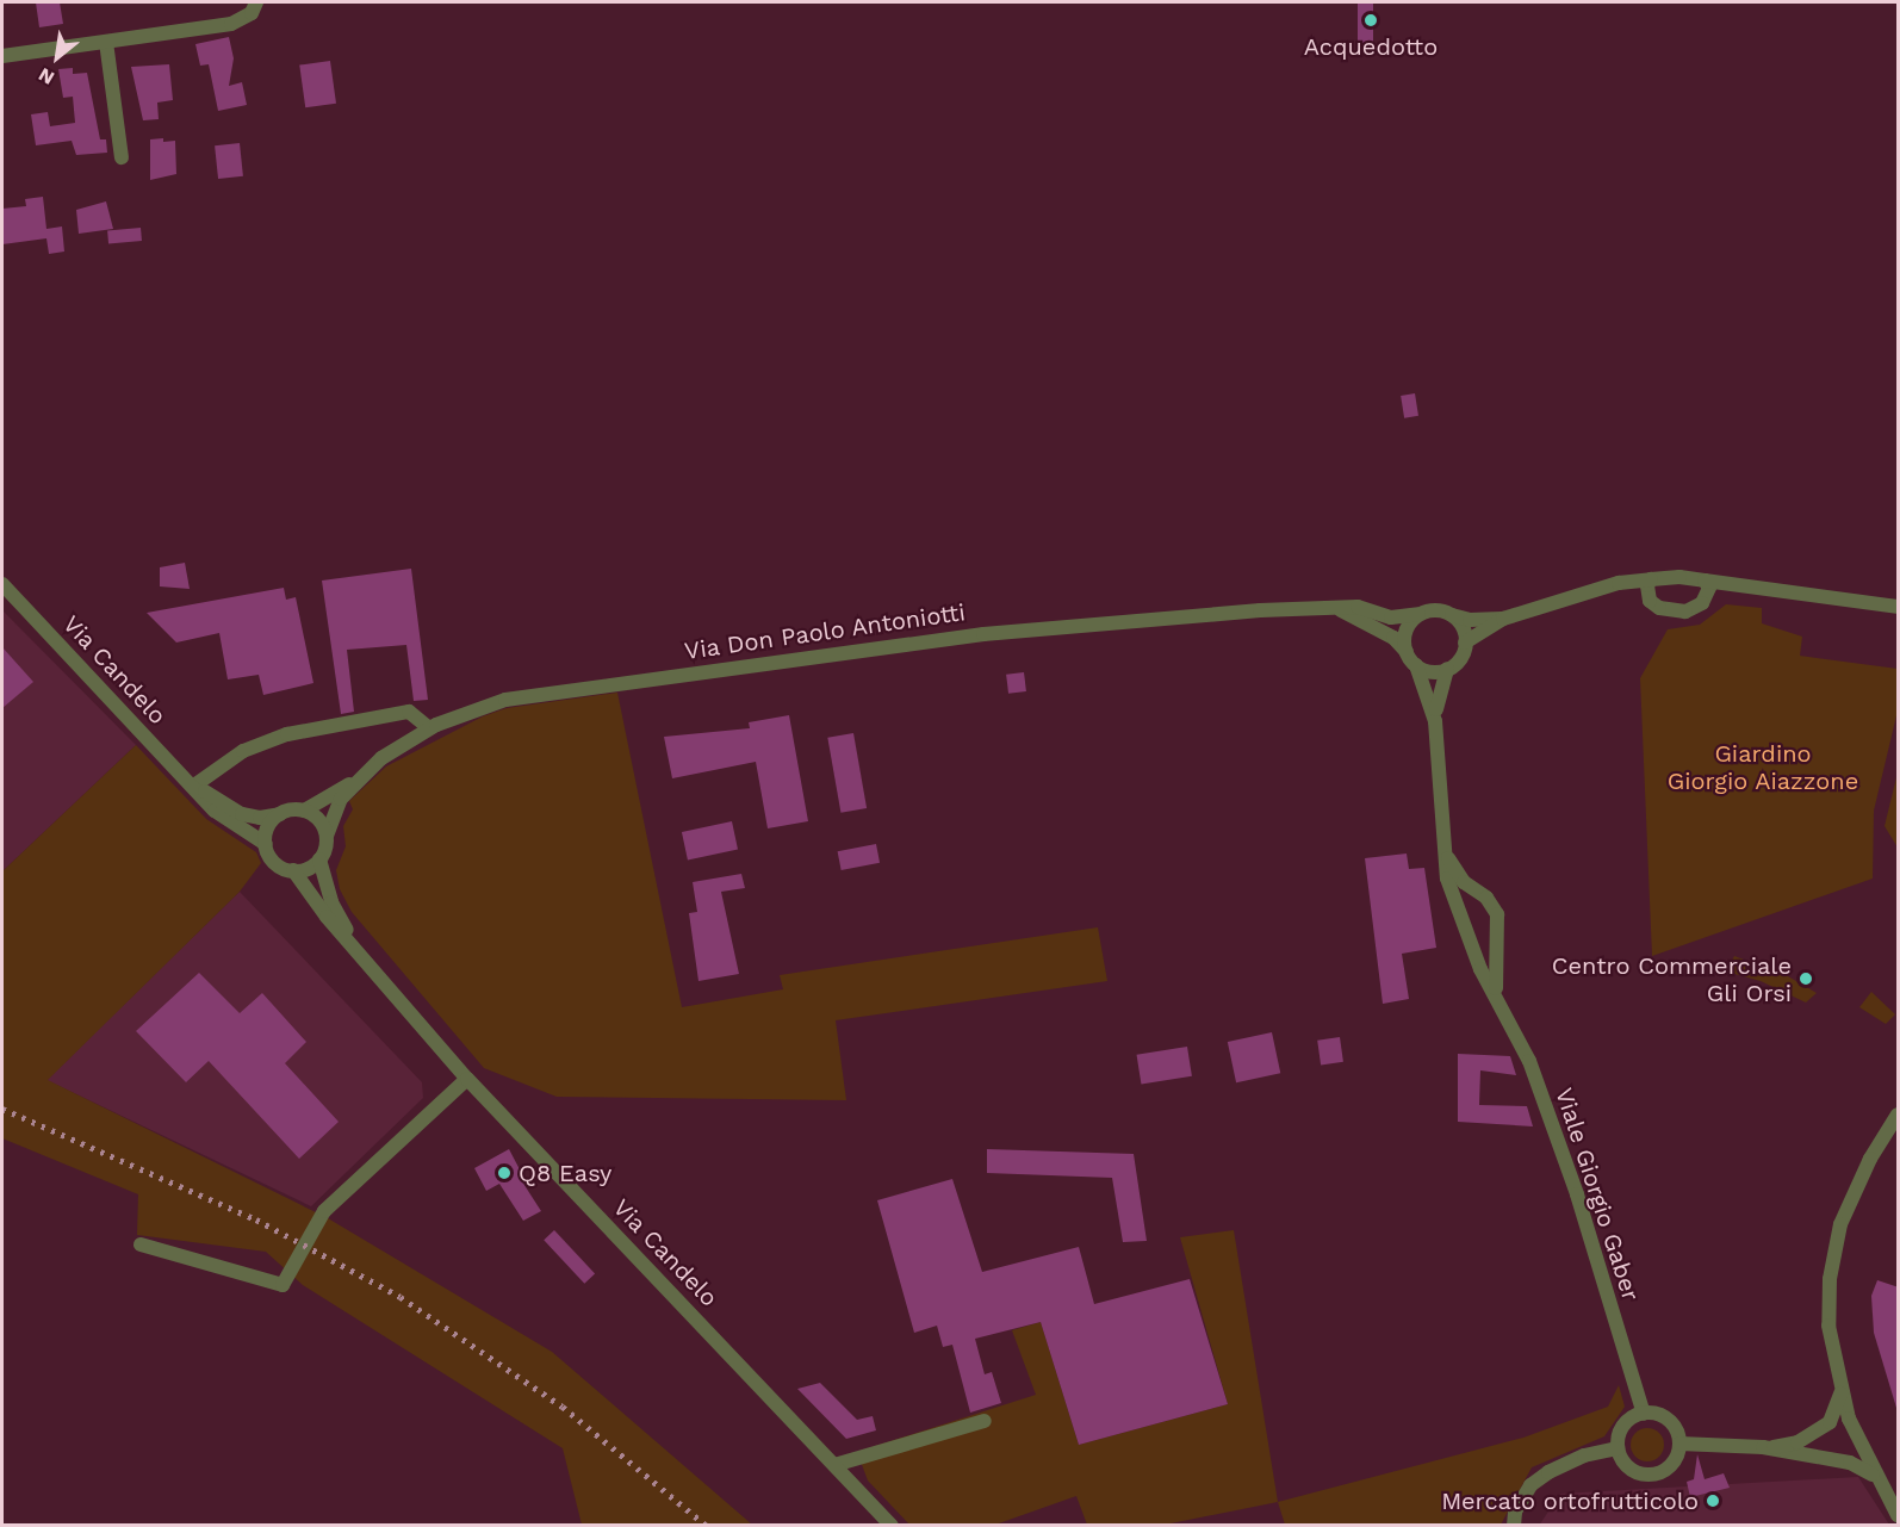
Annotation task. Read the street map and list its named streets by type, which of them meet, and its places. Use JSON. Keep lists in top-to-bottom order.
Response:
{
  "streets": {
    "street": ["Via Don Paolo Antoniotti", "Via Candelo", "Viale Giorgio Gaber"]
  },
  "crossings": [
    ["Via Don Paolo Antoniotti", "Via Candelo"],
    ["Via Don Paolo Antoniotti", "Viale Giorgio Gaber"]
  ],
  "parks": ["Giardino Giorgio Aiazzone"],
  "places": [
    "Acquedotto",
    "Centro Commerciale Gli Orsi",
    "Q8 Easy",
    "Mercato ortofrutticolo"
  ],
  "north": "bottom left"
}
